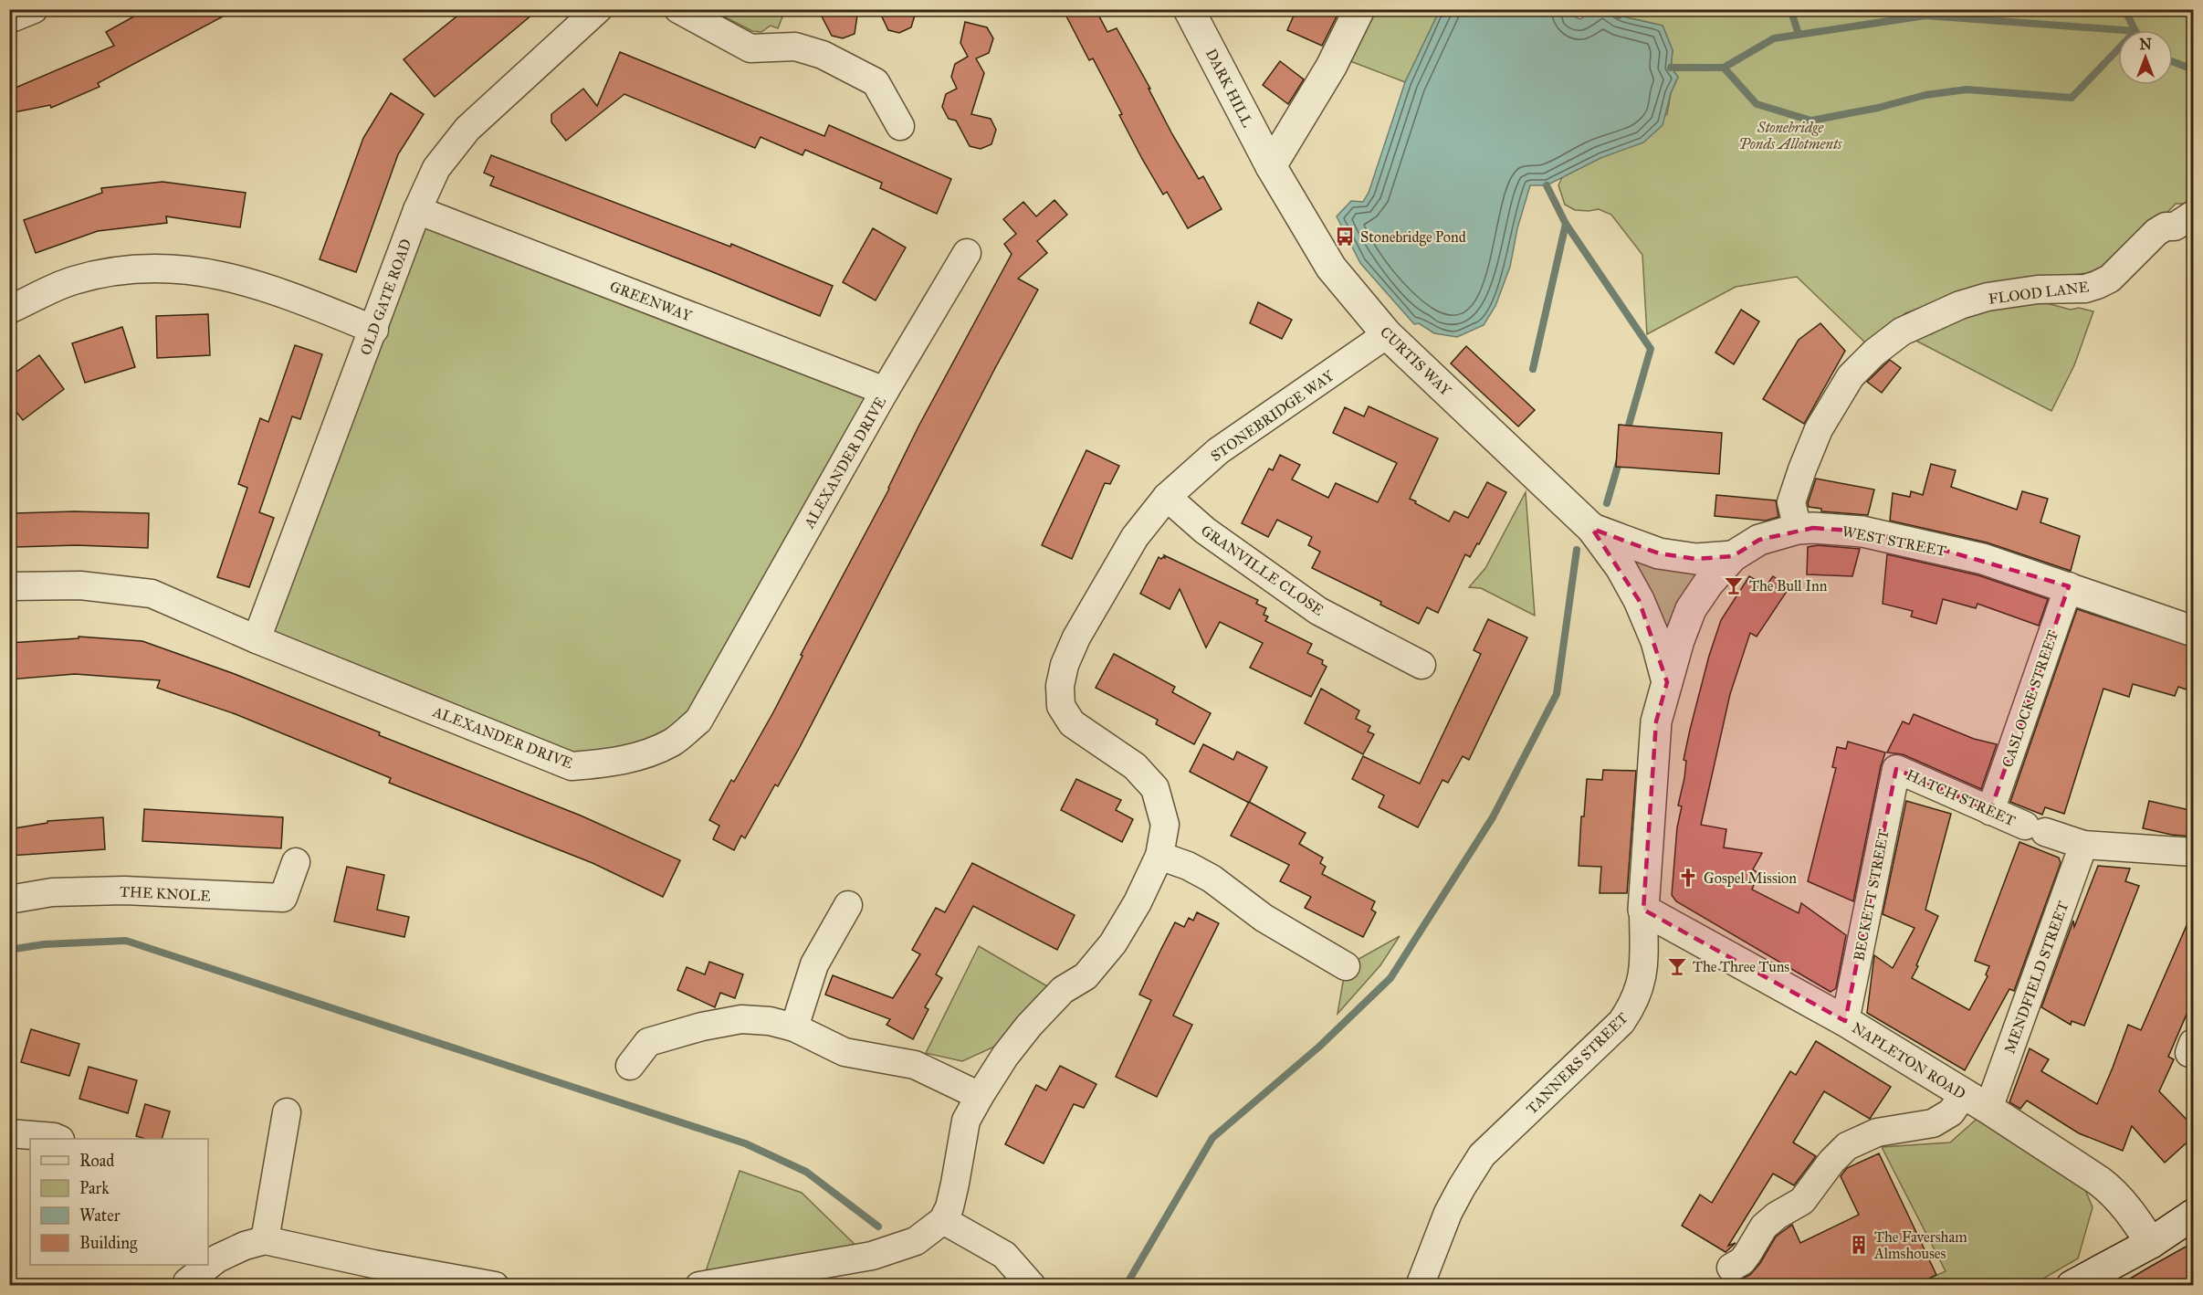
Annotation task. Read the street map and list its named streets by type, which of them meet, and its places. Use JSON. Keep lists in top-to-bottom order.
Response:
{
  "streets": {
    "street": [
      "DARK HILL",
      "FLOOD LANE",
      "OLD GATE ROAD",
      "GREENWAY",
      "CURTIS WAY",
      "STONEBRIDGE WAY",
      "ALEXANDER DRIVE",
      "WEST STREET",
      "GRANVILLE CLOSE",
      "CASLOCKE STREET",
      "HATCH STREET",
      "THE KNOLE",
      "BECKETT STREET",
      "MENDFIELD STREET",
      "NAPLETON ROAD",
      "TANNERS STREET"
    ]
  },
  "crossings": [
    ["DARK HILL", "CURTIS WAY"],
    ["FLOOD LANE", "WEST STREET"],
    ["OLD GATE ROAD", "GREENWAY"],
    ["OLD GATE ROAD", "ALEXANDER DRIVE"],
    ["GREENWAY", "ALEXANDER DRIVE"],
    ["CURTIS WAY", "STONEBRIDGE WAY"],
    ["STONEBRIDGE WAY", "GRANVILLE CLOSE"],
    ["WEST STREET", "CASLOCKE STREET"],
    ["WEST STREET", "TANNERS STREET"],
    ["CASLOCKE STREET", "HATCH STREET"],
    ["HATCH STREET", "BECKETT STREET"],
    ["HATCH STREET", "MENDFIELD STREET"],
    ["BECKETT STREET", "NAPLETON ROAD"],
    ["MENDFIELD STREET", "NAPLETON ROAD"],
    ["NAPLETON ROAD", "TANNERS STREET"]
  ],
  "parks": ["Stonebridge Ponds Allotments"],
  "places": {
    "bus stop": ["Stonebridge Pond"],
    "bar": ["The Bull Inn", "The Three Tuns"],
    "church": ["Gospel Mission"],
    "building": ["The Faversham Almshouses"]
  },
  "legend": [
    "Road",
    "Park",
    "Water",
    "Building"
  ],
  "north": "top"
}
